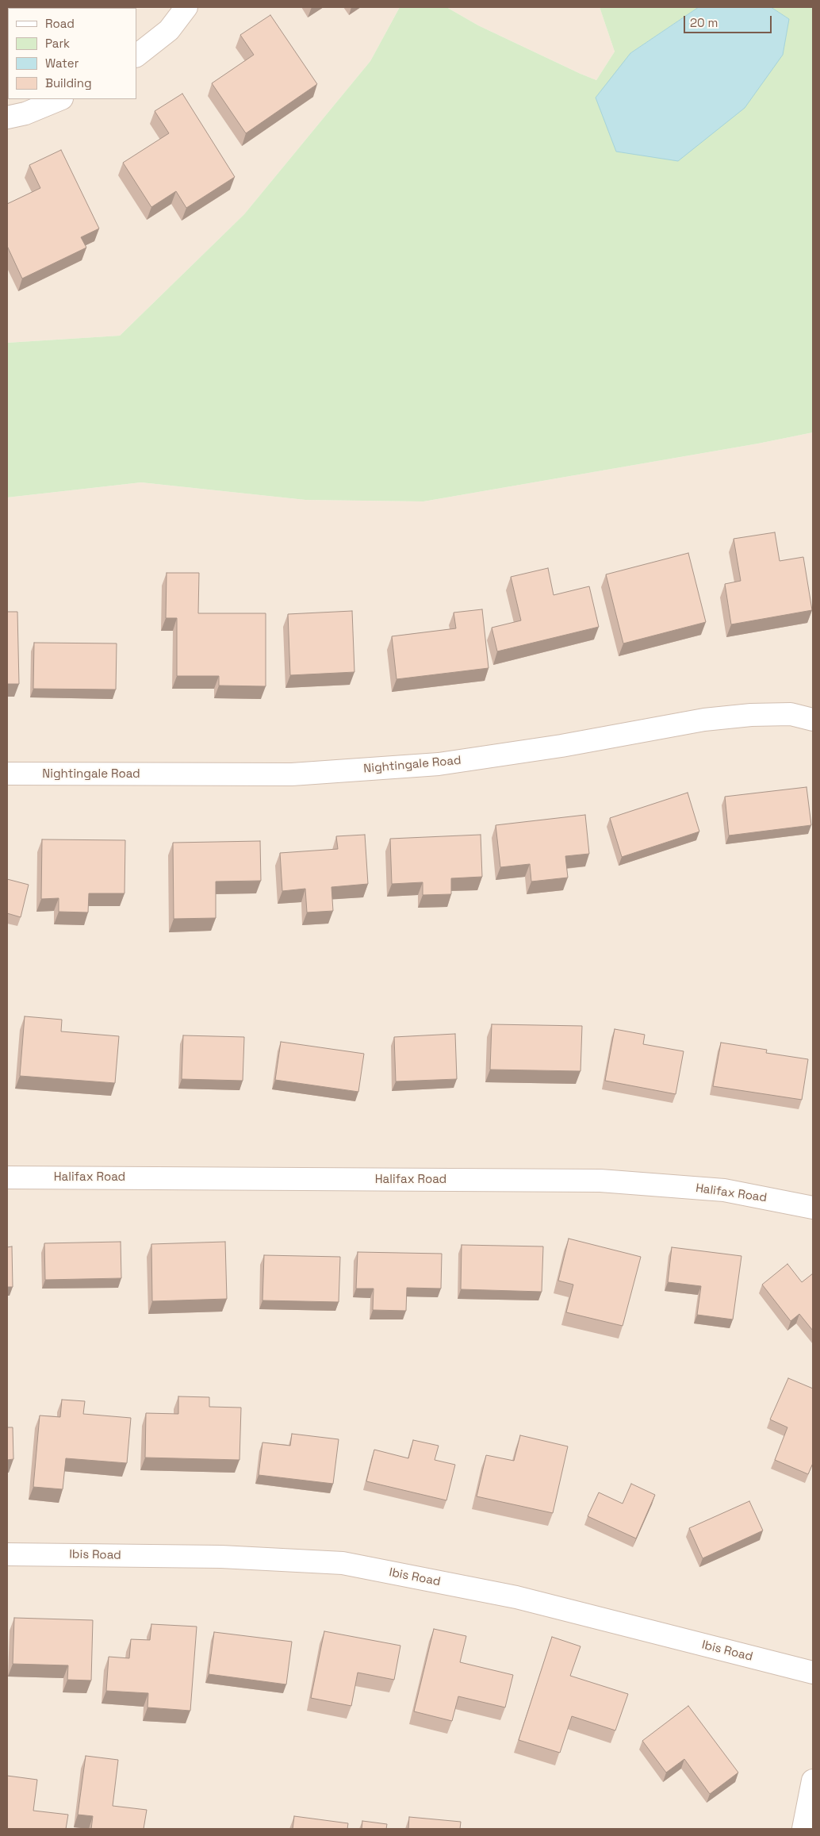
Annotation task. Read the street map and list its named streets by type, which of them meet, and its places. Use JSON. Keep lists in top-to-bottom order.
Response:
{
  "streets": {
    "street": ["Nightingale Road", "Halifax Road", "Ibis Road"]
  },
  "legend": [
    "Road",
    "Park",
    "Water",
    "Building"
  ],
  "scale_bar": "20 m"
}
